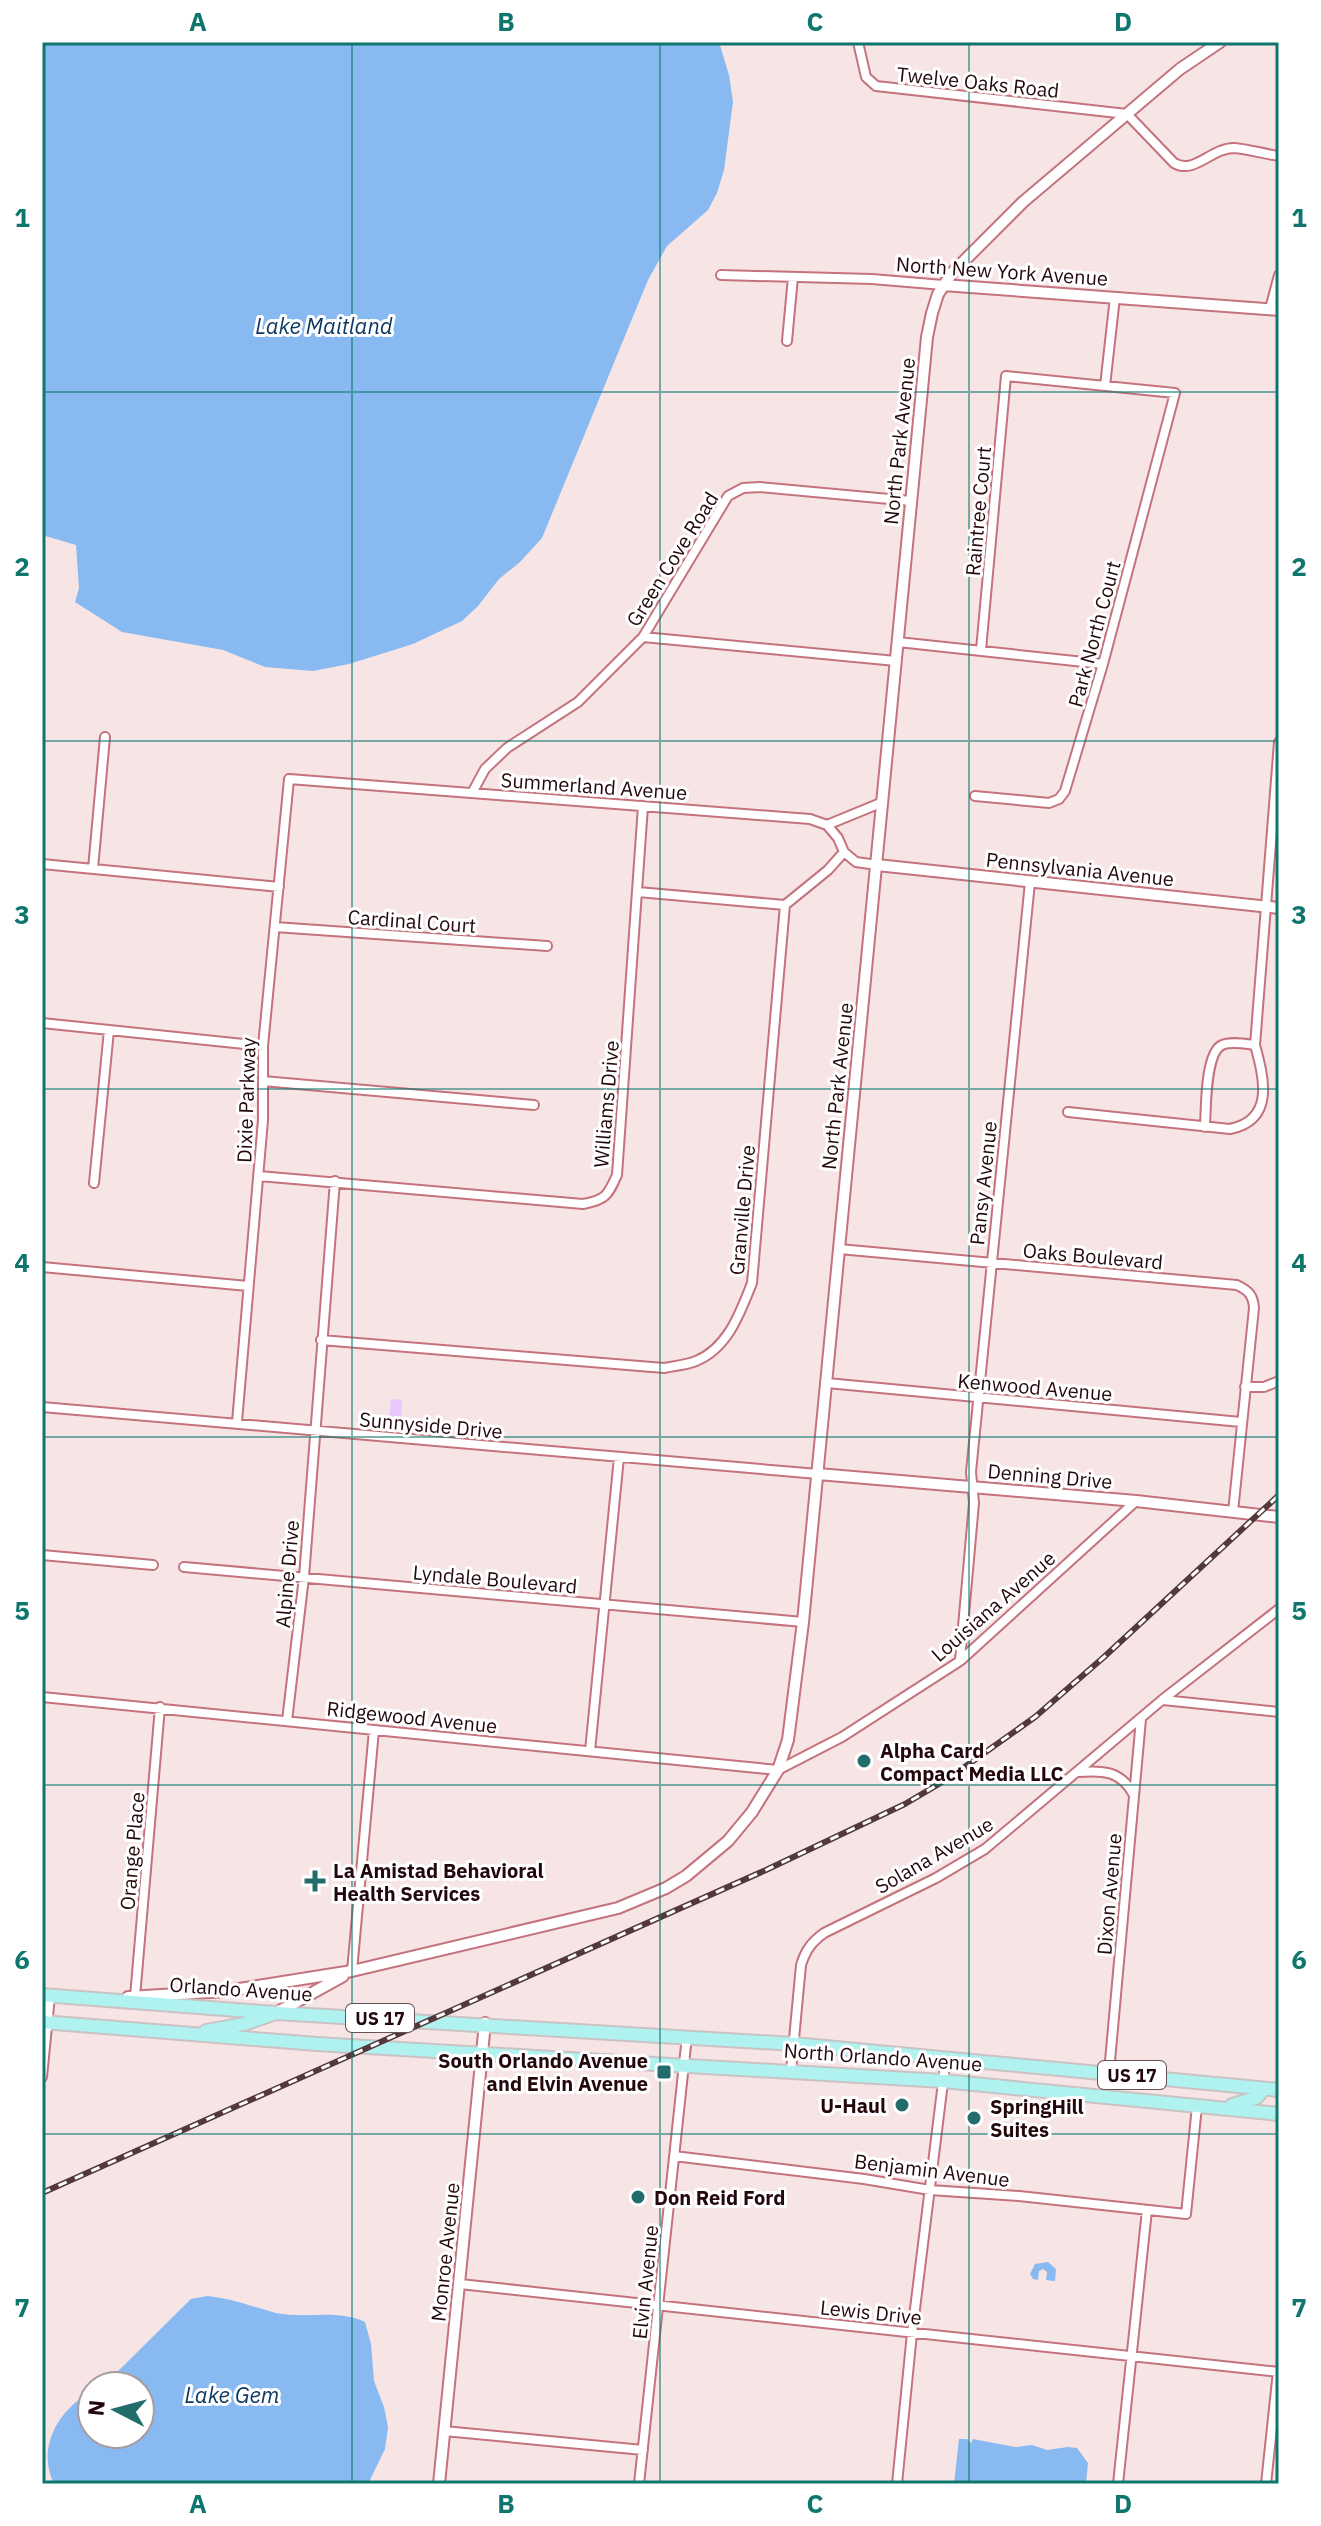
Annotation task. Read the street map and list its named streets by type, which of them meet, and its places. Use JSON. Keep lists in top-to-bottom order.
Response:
{
  "streets": {
    "main road": ["Orlando Avenue", "US 17", "North Orlando Avenue"],
    "street": [
      "Twelve Oaks Road",
      "North New York Avenue",
      "North Park Avenue",
      "Raintree Court",
      "Green Cove Road",
      "Park North Court",
      "Summerland Avenue",
      "Pennsylvania Avenue",
      "Cardinal Court",
      "Dixie Parkway",
      "Williams Drive",
      "Pansy Avenue",
      "Granville Drive",
      "Oaks Boulevard",
      "Kenwood Avenue",
      "Sunnyside Drive",
      "Denning Drive",
      "Alpine Drive",
      "Lyndale Boulevard",
      "Louisiana Avenue",
      "Ridgewood Avenue",
      "Orange Place",
      "Solana Avenue",
      "Dixon Avenue",
      "Benjamin Avenue",
      "Monroe Avenue",
      "Elvin Avenue",
      "Lewis Drive"
    ]
  },
  "crossings": [
    ["Twelve Oaks Road", "North Park Avenue"],
    ["North New York Avenue", "North Park Avenue"],
    ["North Park Avenue", "Green Cove Road"],
    ["North Park Avenue", "Pennsylvania Avenue"],
    ["North Park Avenue", "Oaks Boulevard"],
    ["North Park Avenue", "Kenwood Avenue"],
    ["North Park Avenue", "Sunnyside Drive"],
    ["North Park Avenue", "Denning Drive"],
    ["North Park Avenue", "Lyndale Boulevard"],
    ["North Park Avenue", "Louisiana Avenue"],
    ["North Park Avenue", "Ridgewood Avenue"],
    ["North Park Avenue", "Orange Place"],
    ["North Park Avenue", "Orlando Avenue"],
    ["Raintree Court", "Park North Court"],
    ["Green Cove Road", "Summerland Avenue"],
    ["Summerland Avenue", "Dixie Parkway"],
    ["Summerland Avenue", "Williams Drive"],
    ["Pennsylvania Avenue", "Pansy Avenue"],
    ["Cardinal Court", "Dixie Parkway"],
    ["Dixie Parkway", "Williams Drive"],
    ["Dixie Parkway", "Sunnyside Drive"],
    ["Williams Drive", "Alpine Drive"],
    ["Pansy Avenue", "Oaks Boulevard"],
    ["Pansy Avenue", "Kenwood Avenue"],
    ["Pansy Avenue", "Denning Drive"],
    ["Pansy Avenue", "Louisiana Avenue"],
    ["Granville Drive", "Alpine Drive"],
    ["Sunnyside Drive", "Denning Drive"],
    ["Sunnyside Drive", "Alpine Drive"],
    ["Denning Drive", "Louisiana Avenue"],
    ["Alpine Drive", "Lyndale Boulevard"],
    ["Alpine Drive", "Ridgewood Avenue"],
    ["Louisiana Avenue", "Ridgewood Avenue"],
    ["Ridgewood Avenue", "Orange Place"],
    ["Solana Avenue", "Dixon Avenue"],
    ["Solana Avenue", "North Orlando Avenue"],
    ["Dixon Avenue", "North Orlando Avenue"],
    ["Orlando Avenue", "North Orlando Avenue"],
    ["Orlando Avenue", "Monroe Avenue"],
    ["US 17", "North Orlando Avenue"],
    ["US 17", "Monroe Avenue"],
    ["North Orlando Avenue", "Benjamin Avenue"],
    ["North Orlando Avenue", "Monroe Avenue"],
    ["North Orlando Avenue", "Elvin Avenue"],
    ["Benjamin Avenue", "Elvin Avenue"],
    ["Monroe Avenue", "Lewis Drive"],
    ["Elvin Avenue", "Lewis Drive"]
  ],
  "water": ["Lake Maitland", "Lake Gem"],
  "places": {
    "other": [
      "Alpha Card Compact Media LLC",
      "U-Haul",
      "SpringHill Suites",
      "Don Reid Ford"
    ],
    "health": ["La Amistad Behavioral Health Services"],
    "transit": ["South Orlando Avenue and Elvin Avenue"]
  },
  "north": "left",
  "grid": {
    "columns": [
      "A",
      "B",
      "C",
      "D"
    ],
    "rows": [
      "1",
      "2",
      "3",
      "4",
      "5",
      "6",
      "7"
    ]
  }
}
